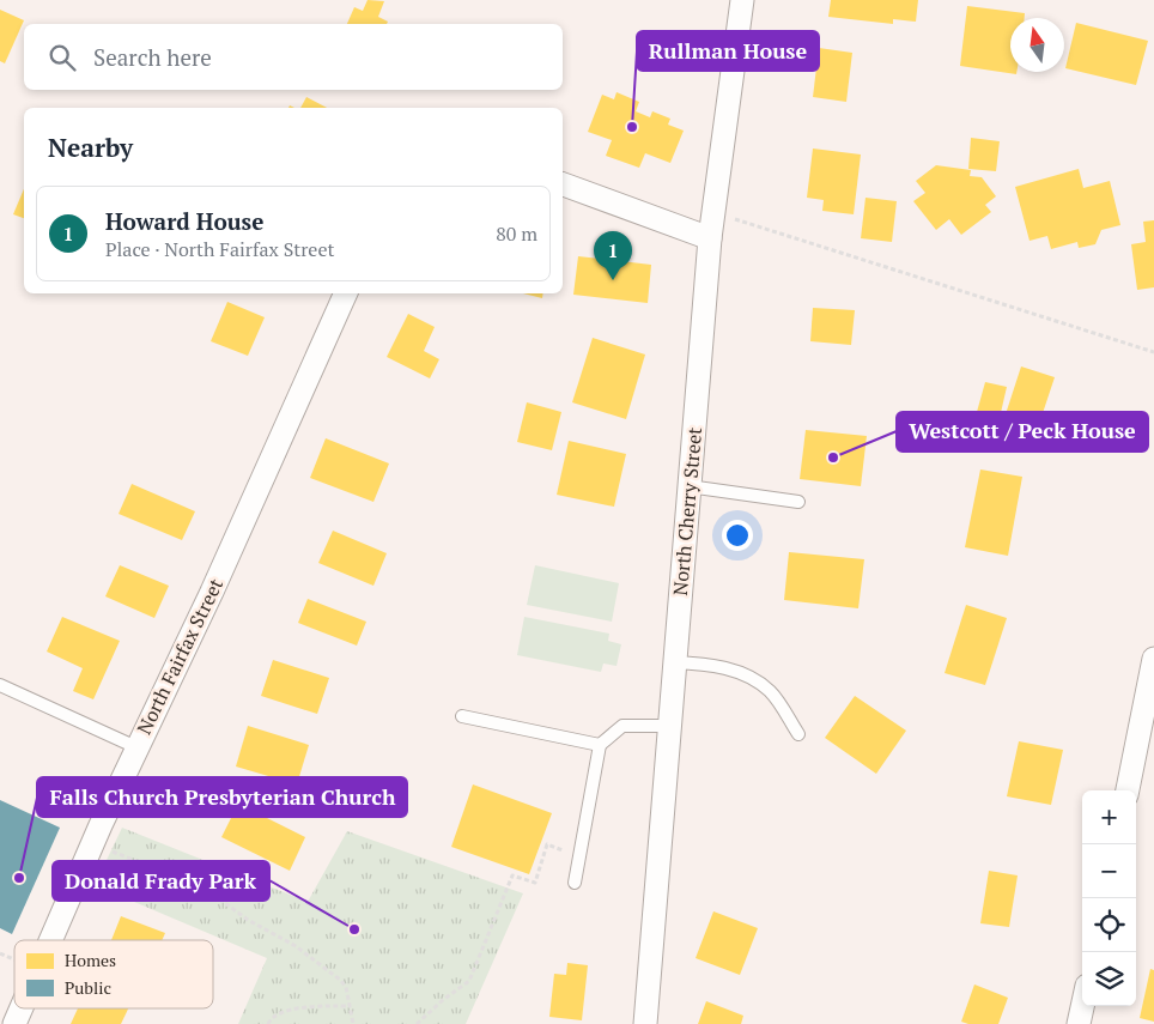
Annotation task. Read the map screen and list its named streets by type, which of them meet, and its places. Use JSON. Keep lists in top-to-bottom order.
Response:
{
  "streets": {
    "street": ["North Cherry Street", "North Fairfax Street"]
  },
  "places": [
    "Rullman House",
    "Westcott / Peck House",
    "Falls Church Presbyterian Church",
    "Donald Frady Park"
  ],
  "legend": ["Homes", "Public"],
  "north": "top",
  "page": {
    "search": "Search here",
    "heading": "Nearby",
    "list": [
      {
        "mark": "1",
        "name": "Howard House",
        "note": "Place · North Fairfax Street",
        "value": "80 m"
      }
    ],
    "pins": "1",
    "map_buttons": ["+", "−"]
  }
}
